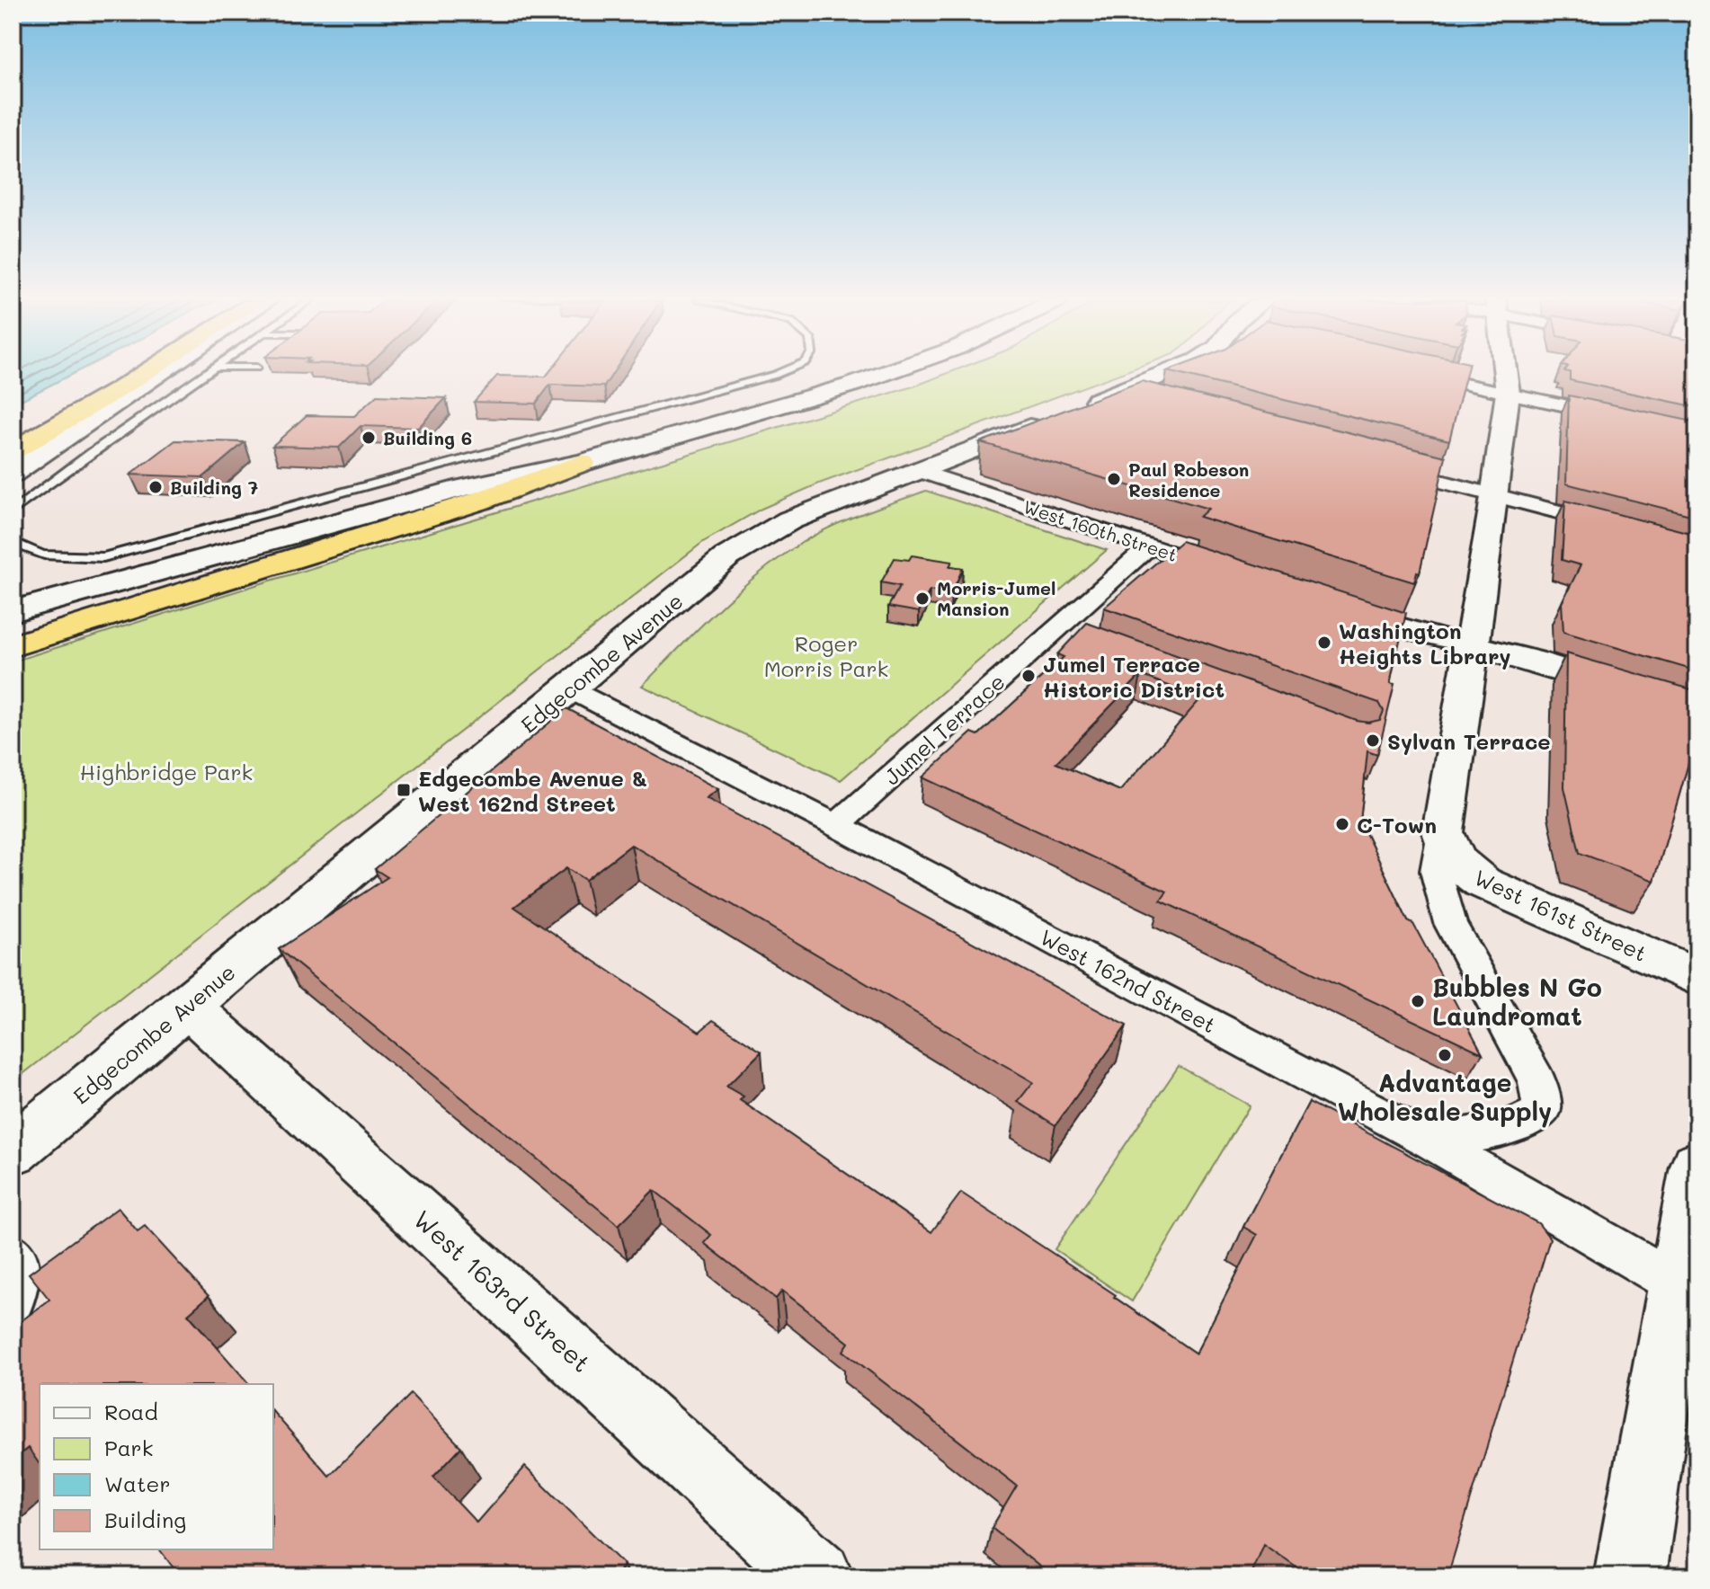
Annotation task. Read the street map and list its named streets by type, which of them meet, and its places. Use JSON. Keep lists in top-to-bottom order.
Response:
{
  "streets": {
    "street": [
      "West 160th Street",
      "Edgecombe Avenue",
      "Jumel Terrace",
      "West 161st Street",
      "West 162nd Street",
      "West 163rd Street"
    ]
  },
  "crossings": [
    ["West 160th Street", "Edgecombe Avenue"],
    ["West 160th Street", "Jumel Terrace"],
    ["Edgecombe Avenue", "West 162nd Street"],
    ["Edgecombe Avenue", "West 163rd Street"],
    ["Jumel Terrace", "West 162nd Street"]
  ],
  "parks": ["Roger Morris Park", "Highbridge Park"],
  "places": {
    "other": [
      "Building 6",
      "Paul Robeson Residence",
      "Building 7",
      "Morris-Jumel Mansion",
      "Washington Heights Library",
      "Jumel Terrace Historic District",
      "Sylvan Terrace",
      "C-Town",
      "Bubbles N Go Laundromat",
      "Advantage Wholesale Supply"
    ],
    "transit": ["Edgecombe Avenue & West 162nd Street"]
  },
  "legend": [
    "Road",
    "Park",
    "Water",
    "Building"
  ]
}
